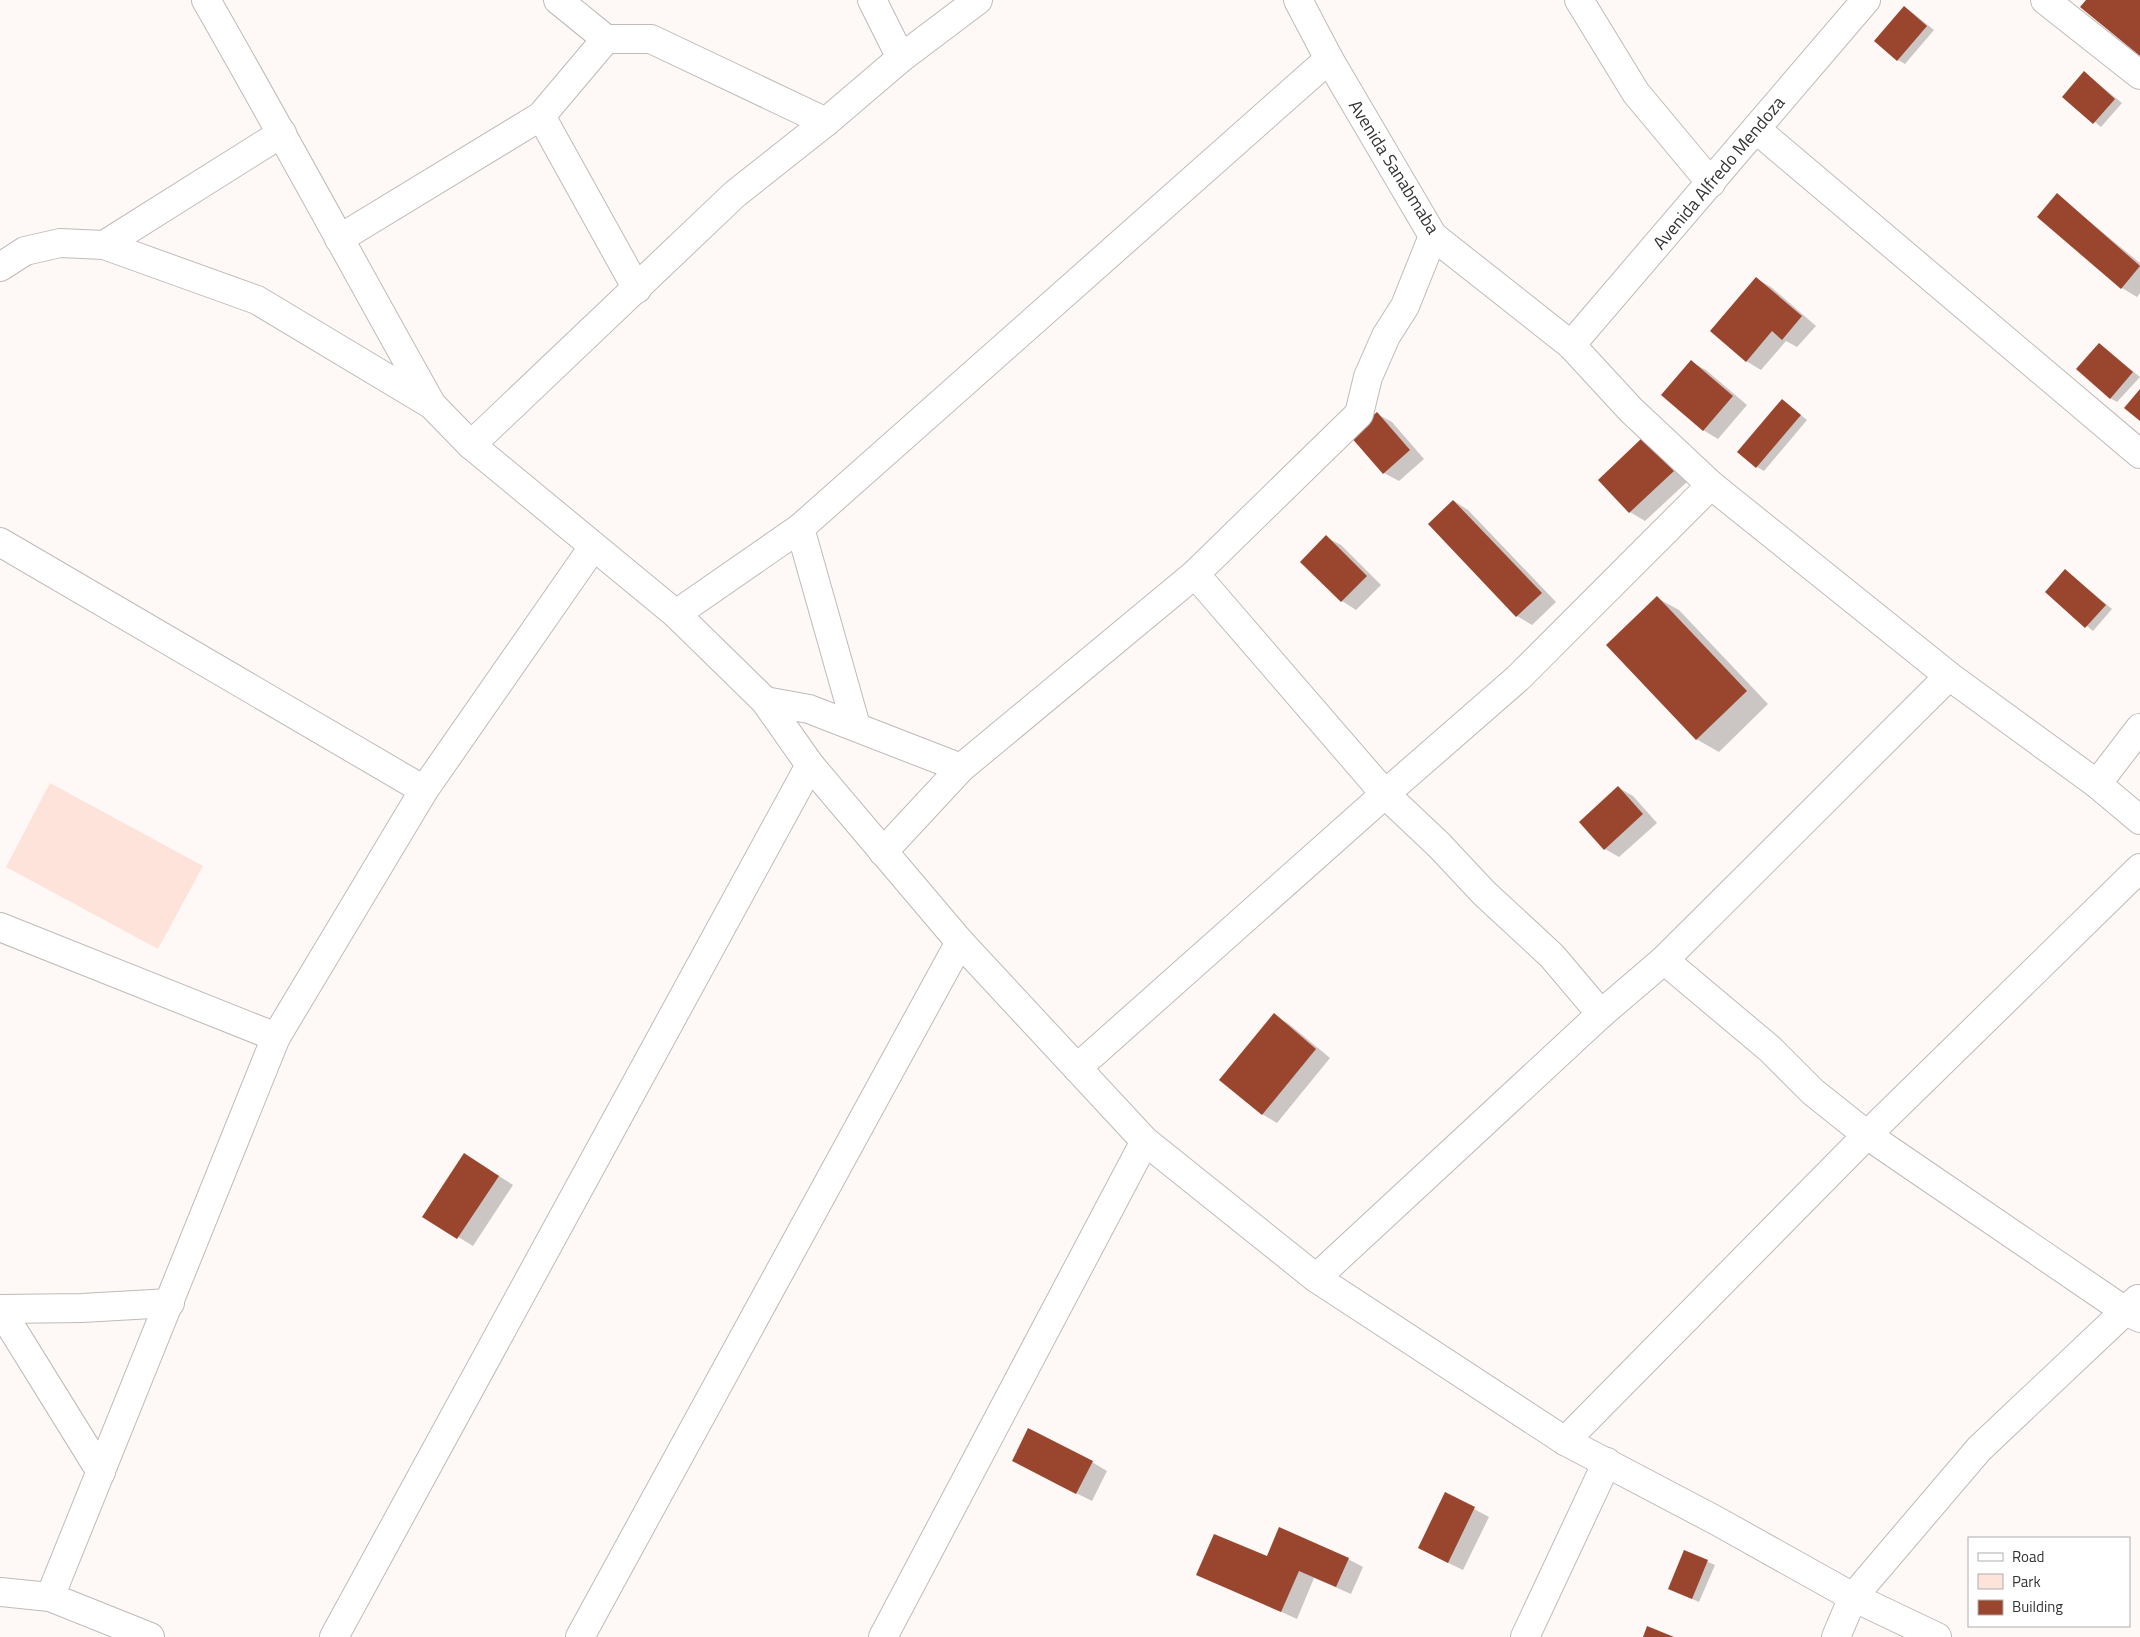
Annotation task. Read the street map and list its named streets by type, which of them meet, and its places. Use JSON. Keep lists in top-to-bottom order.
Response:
{
  "streets": {
    "street": ["Avenida Sanabmaba", "Avenida Alfredo Mendoza"]
  },
  "crossings": [
    ["Avenida Sanabmaba", "Avenida Alfredo Mendoza"]
  ],
  "legend": ["Road", "Park", "Building"]
}
